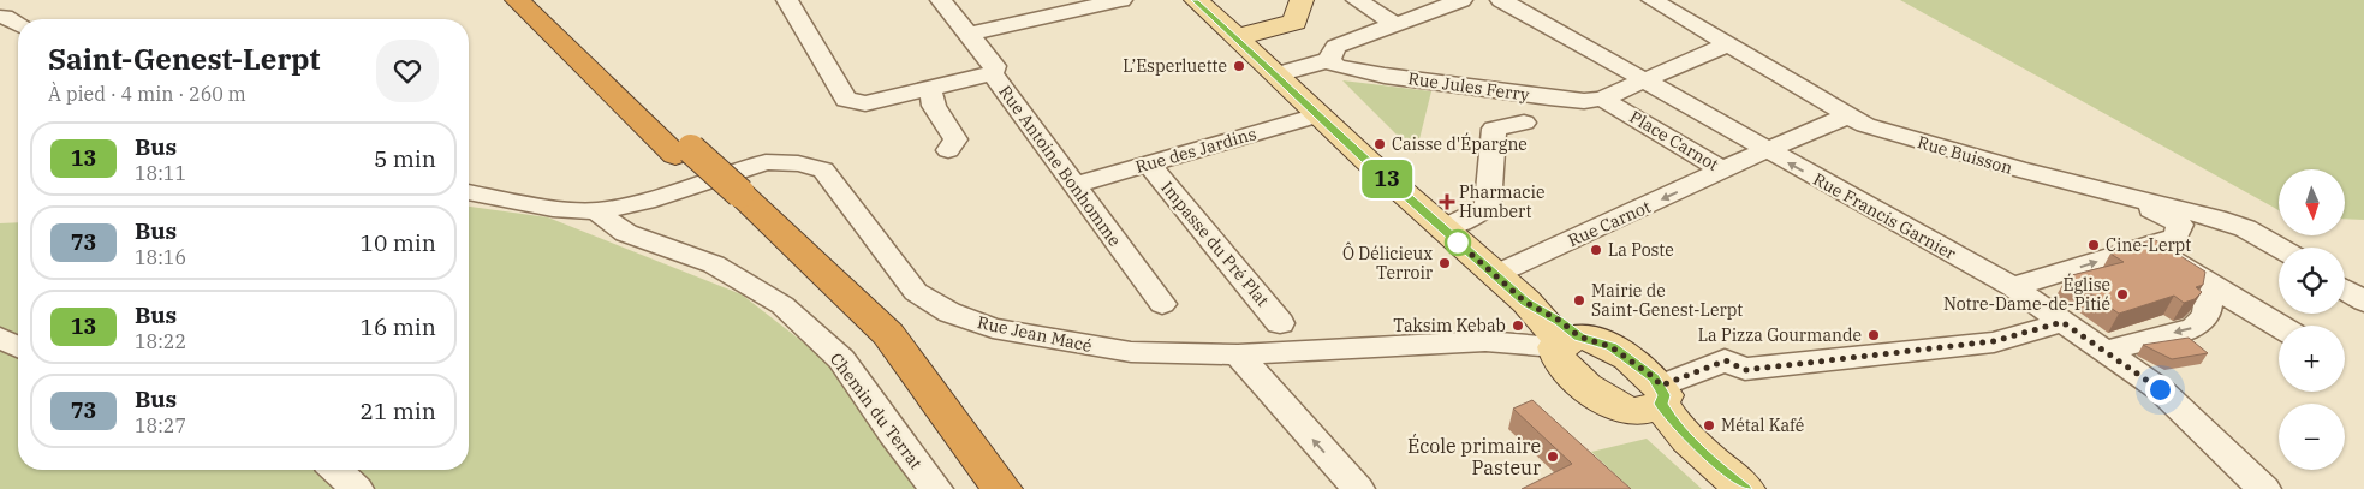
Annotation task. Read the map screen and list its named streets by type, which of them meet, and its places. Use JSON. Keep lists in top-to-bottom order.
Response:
{
  "streets": {
    "street": [
      "Rue Jules Ferry",
      "Place Carnot",
      "Rue des Jardins",
      "Rue Buisson",
      "Rue Antoine Bonhomme",
      "Rue Francis Garnier",
      "Rue Carnot",
      "Impasse du Pré Plat",
      "Rue Jean Macé",
      "Chemin du Terrat"
    ]
  },
  "crossings": [
    ["Rue Jules Ferry", "Place Carnot"],
    ["Place Carnot", "Rue Buisson"],
    ["Place Carnot", "Rue Francis Garnier"],
    ["Place Carnot", "Rue Carnot"],
    ["Rue des Jardins", "Rue Antoine Bonhomme"],
    ["Rue des Jardins", "Impasse du Pré Plat"],
    ["Rue Jean Macé", "Chemin du Terrat"]
  ],
  "one_way": ["Rue Francis Garnier"],
  "places": {
    "other": [
      "L’Esperluette",
      "Caisse d'Épargne",
      "Cine-Lerpt",
      "La Poste",
      "Ô Délicieux Terroir",
      "Église Notre-Dame-de-Pitié",
      "Mairie de Saint-Genest-Lerpt",
      "Taksim Kebab",
      "La Pizza Gourmande",
      "Métal Kafé",
      "École primaire Pasteur"
    ],
    "health": ["Pharmacie Humbert"]
  },
  "lines": ["bus line 13"],
  "north": "bottom",
  "page": {
    "on_map": "13",
    "heading": ["Saint-Genest-Lerpt", "À pied · 4 min · 260 m"],
    "list": [
      {
        "mark": "13",
        "name": "Bus",
        "note": "18:11",
        "value": "5 min"
      },
      {
        "mark": "73",
        "name": "Bus",
        "note": "18:16",
        "value": "10 min"
      },
      {
        "mark": "13",
        "name": "Bus",
        "note": "18:22",
        "value": "16 min"
      },
      {
        "mark": "73",
        "name": "Bus",
        "note": "18:27",
        "value": "21 min"
      }
    ],
    "map_buttons": ["+", "−"]
  }
}
